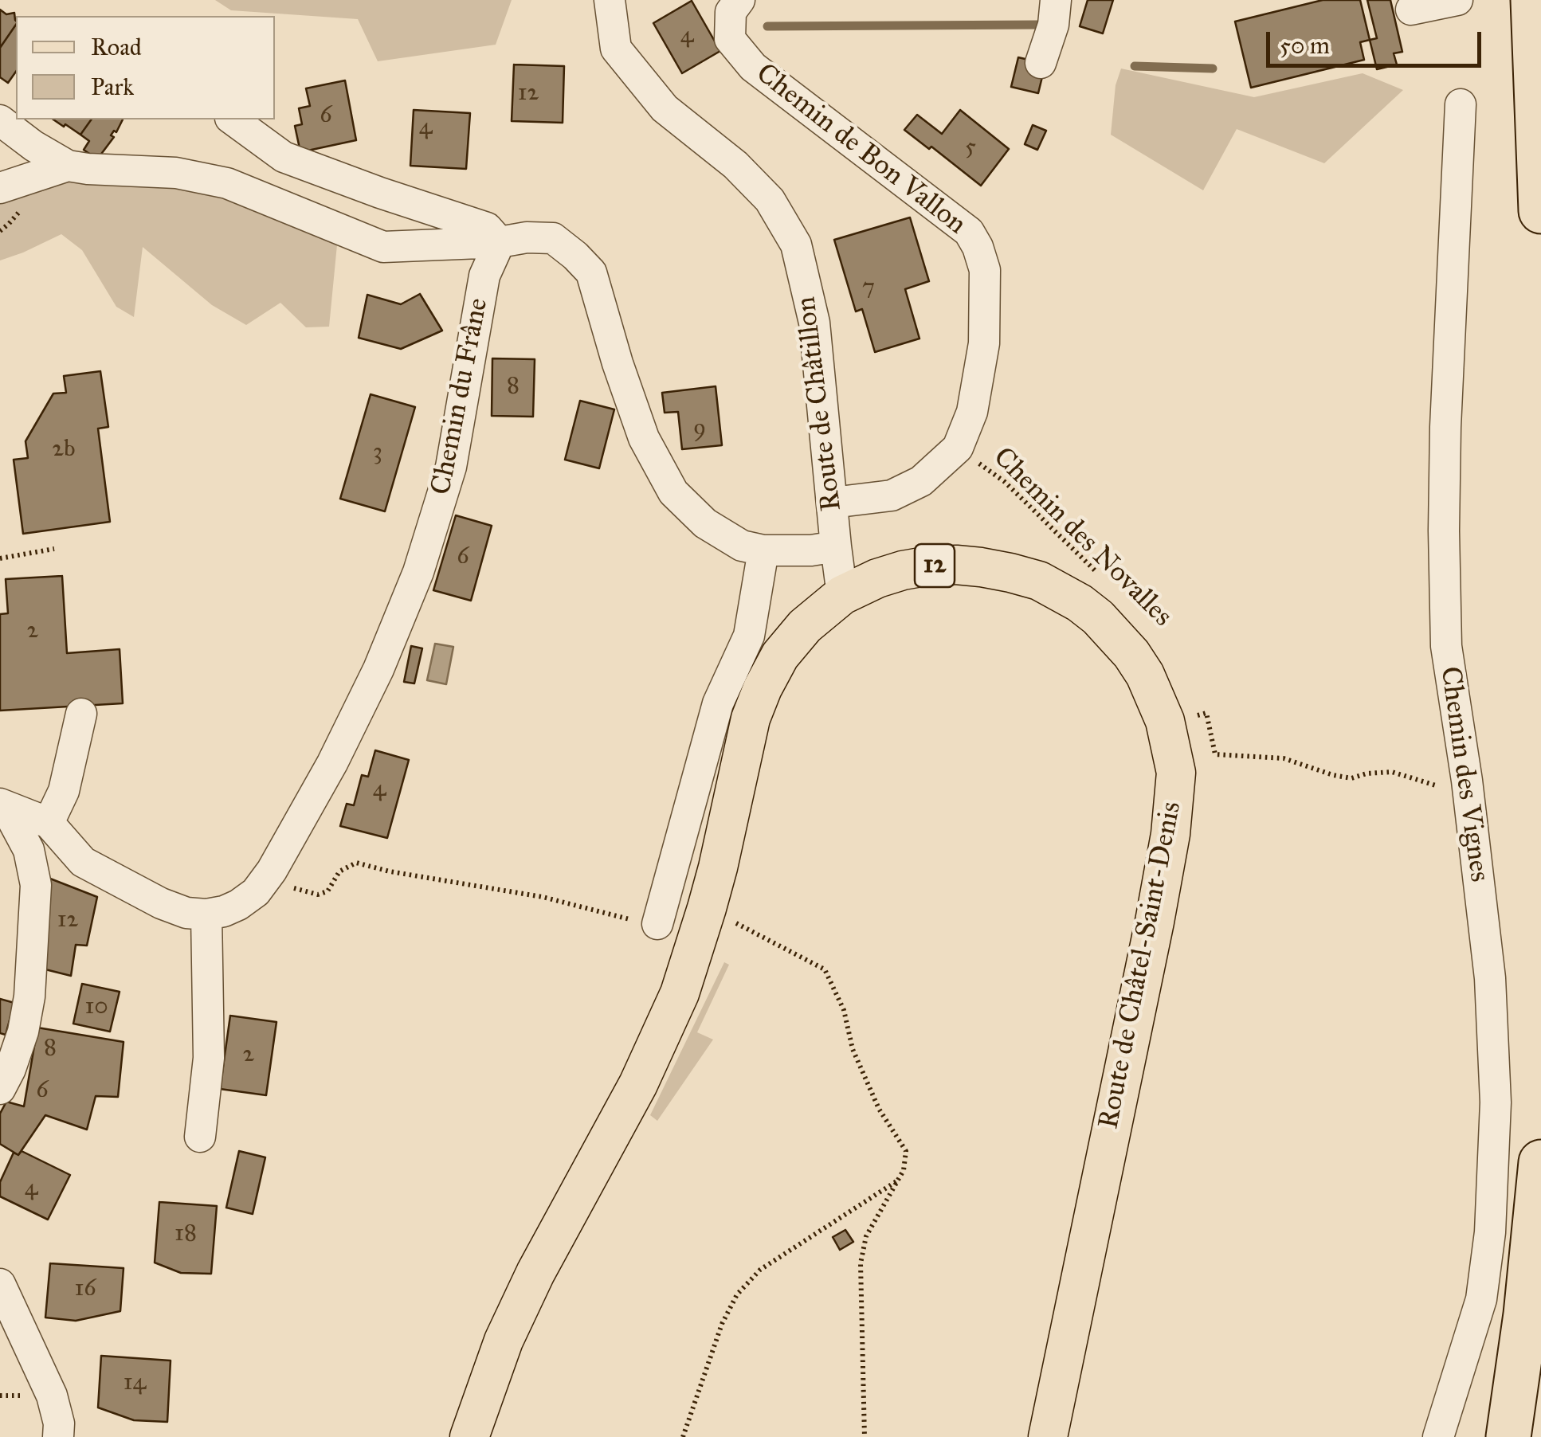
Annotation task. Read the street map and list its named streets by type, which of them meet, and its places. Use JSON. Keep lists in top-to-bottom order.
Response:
{
  "streets": {
    "main road": ["12", "Route de Châtel-Saint-Denis"],
    "street": [
      "Chemin de Bon Vallon",
      "Chemin du Frâne",
      "Route de Châtillon",
      "Chemin des Vignes"
    ],
    "path": ["Chemin des Novalles"]
  },
  "crossings": [
    ["Chemin de Bon Vallon", "Route de Châtillon"],
    ["Chemin de Bon Vallon", "Chemin des Novalles"]
  ],
  "house_numbers": [
    "4",
    "12",
    "6",
    "4",
    "5",
    "7",
    "8",
    "9",
    "2b",
    "3",
    "6",
    "2",
    "4",
    "12",
    "10",
    "8",
    "2",
    "6",
    "4",
    "18",
    "16",
    "14"
  ],
  "legend": ["Road", "Park"],
  "scale_bar": "50 m"
}
